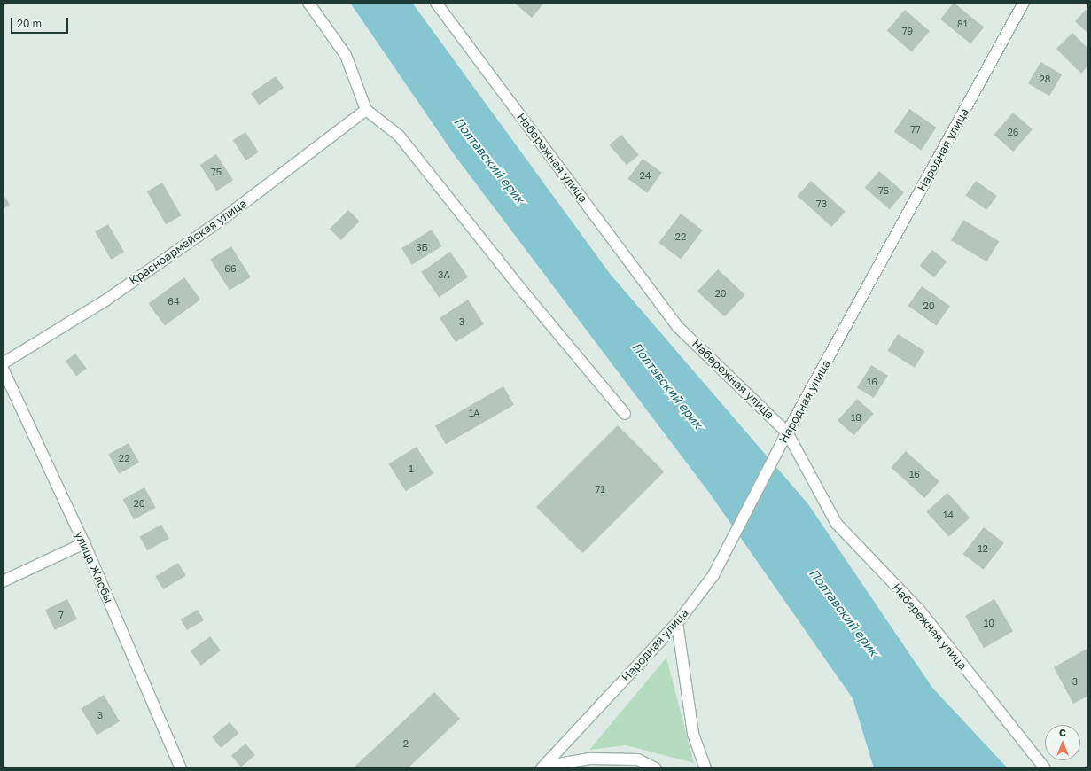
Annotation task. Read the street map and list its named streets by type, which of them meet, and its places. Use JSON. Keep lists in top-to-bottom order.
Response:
{
  "streets": {
    "street": [
      "Народная улица",
      "Набережная улица",
      "Красноармейская улица",
      "улица Жлобы"
    ]
  },
  "crossings": [
    ["Народная улица", "Набережная улица"]
  ],
  "water": ["Полтавский ерик"],
  "house_numbers": [
    "81",
    "79",
    "28",
    "77",
    "26",
    "75",
    "24",
    "75",
    "73",
    "22",
    "3Б",
    "66",
    "3А",
    "20",
    "64",
    "20",
    "3",
    "16",
    "1А",
    "18",
    "22",
    "1",
    "16",
    "71",
    "20",
    "14",
    "12",
    "7",
    "10",
    "3",
    "3",
    "2"
  ],
  "scale_bar": "20 m",
  "north": "top"
}
